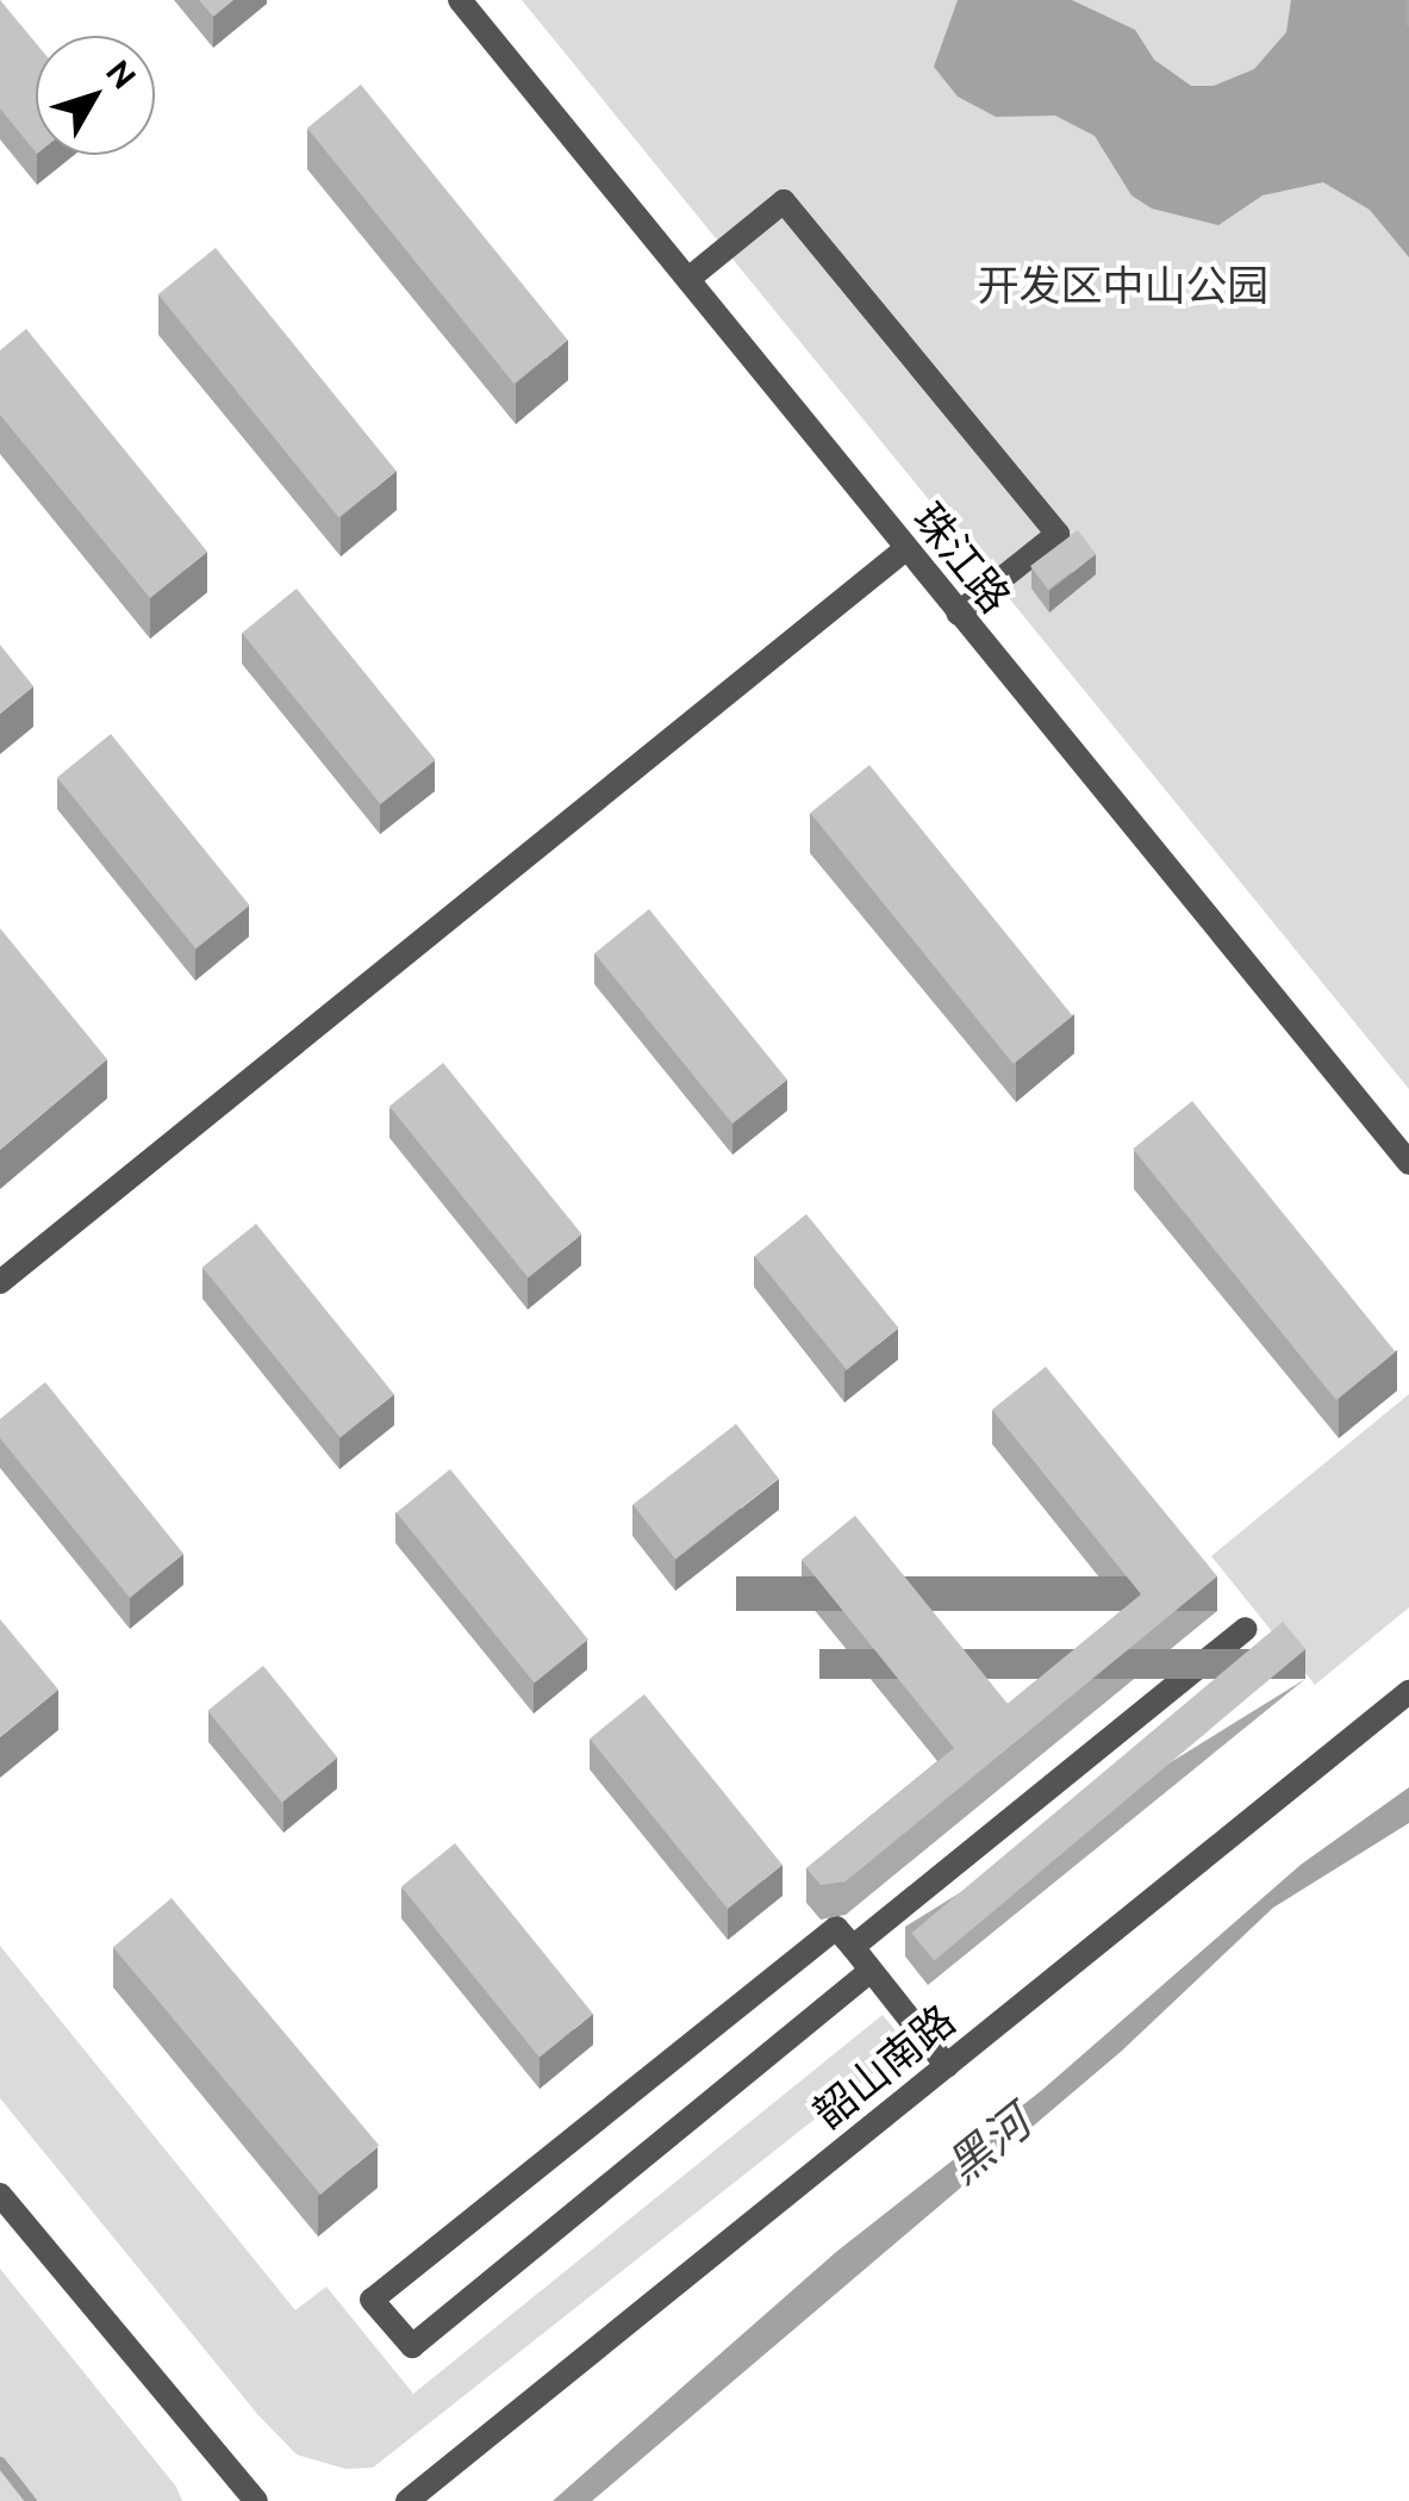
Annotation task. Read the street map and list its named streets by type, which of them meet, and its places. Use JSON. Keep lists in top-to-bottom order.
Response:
{
  "streets": {
    "street": ["珠江路", "韶山南路"]
  },
  "water": ["黑河"],
  "parks": ["开发区中山公园"],
  "north": "top right"
}
